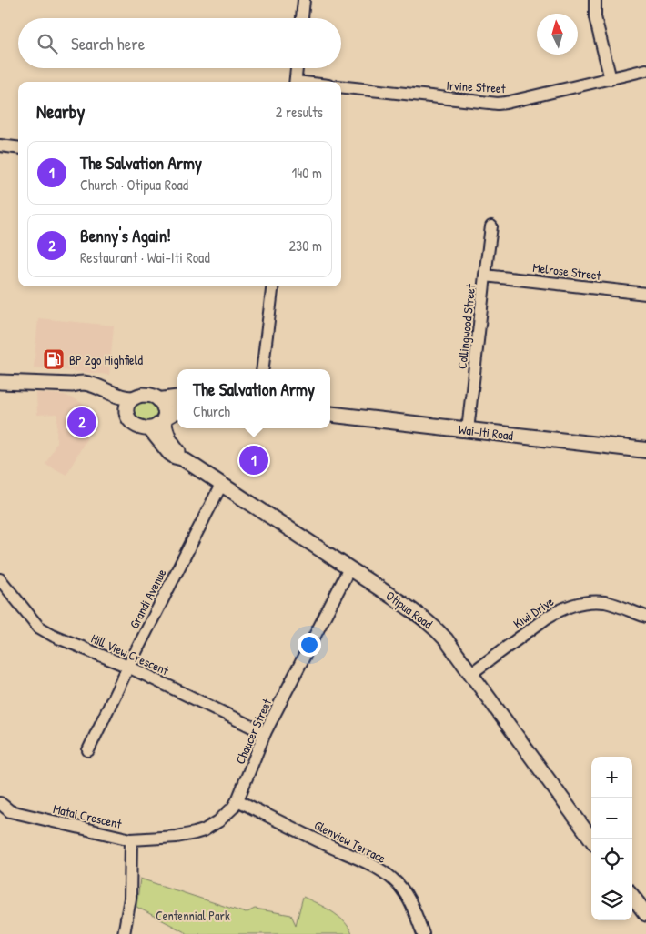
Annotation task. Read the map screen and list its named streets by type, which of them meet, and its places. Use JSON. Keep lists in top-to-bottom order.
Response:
{
  "streets": {
    "main road": ["Wai-Iti Road"],
    "street": [
      "Irvine Street",
      "Melrose Street",
      "Collingwood Street",
      "Grandi Avenue",
      "Otipua Road",
      "Kiwi Drive",
      "Hill View Crescent",
      "Chaucer Street",
      "Matai Crescent",
      "Glenview Terrace"
    ]
  },
  "crossings": [
    ["Melrose Street", "Collingwood Street"],
    ["Collingwood Street", "Wai-Iti Road"],
    ["Grandi Avenue", "Otipua Road"],
    ["Grandi Avenue", "Hill View Crescent"],
    ["Otipua Road", "Kiwi Drive"],
    ["Otipua Road", "Chaucer Street"],
    ["Hill View Crescent", "Chaucer Street"],
    ["Chaucer Street", "Matai Crescent"],
    ["Chaucer Street", "Glenview Terrace"]
  ],
  "parks": ["Centennial Park"],
  "places": {
    "fuel station": ["BP 2go Highfield"]
  },
  "north": "top",
  "page": {
    "search": "Search here",
    "heading": ["Nearby", "2 results"],
    "list": [
      {
        "mark": "1",
        "name": "The Salvation Army",
        "note": "Church · Otipua Road",
        "value": "140 m"
      },
      {
        "mark": "2",
        "name": "Benny's Again!",
        "note": "Restaurant · Wai-Iti Road",
        "value": "230 m"
      }
    ],
    "popup": ["The Salvation Army", "Church"],
    "pins": ["2", "1"],
    "map_buttons": ["+", "−"]
  }
}
